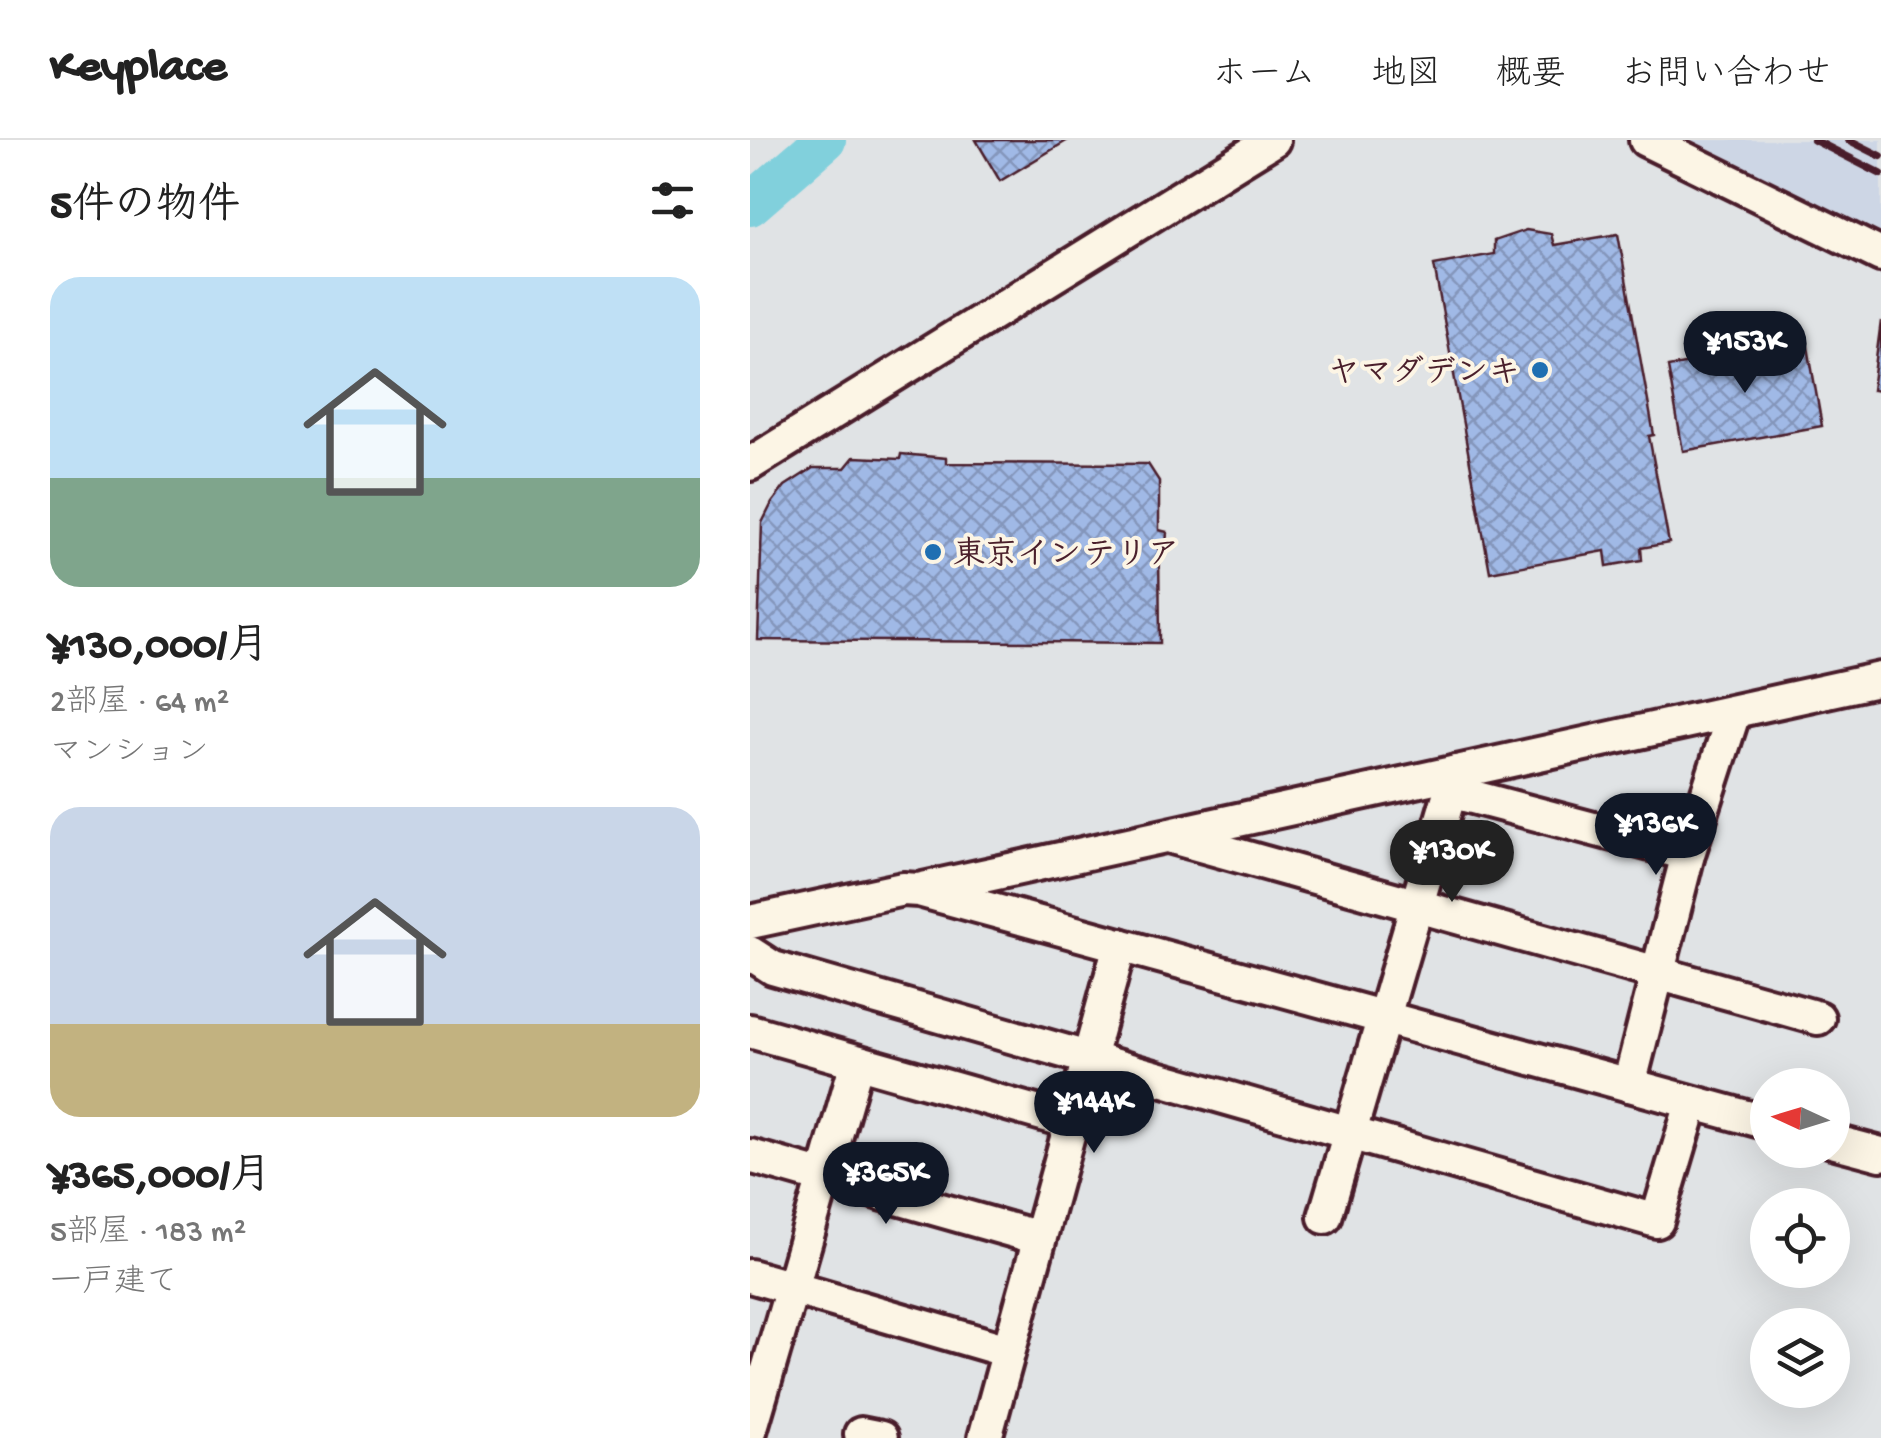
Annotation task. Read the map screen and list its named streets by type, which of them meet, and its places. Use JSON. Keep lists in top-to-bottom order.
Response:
{
  "places": ["ヤマダデンキ", "東京インテリア"],
  "north": "left",
  "page": {
    "header": "Keyplace",
    "nav": [
      "ホーム",
      "地図",
      "概要",
      "お問い合わせ"
    ],
    "heading": "5件の物件",
    "list": [
      {
        "name": "¥130,000/月",
        "note": "2部屋 · 64 m² · マンション"
      },
      {
        "name": "¥365,000/月",
        "note": "5部屋 · 183 m² · 一戸建て"
      }
    ],
    "price": [
      "¥153K",
      "¥136K",
      "¥130K",
      "¥144K",
      "¥365K"
    ]
  }
}
